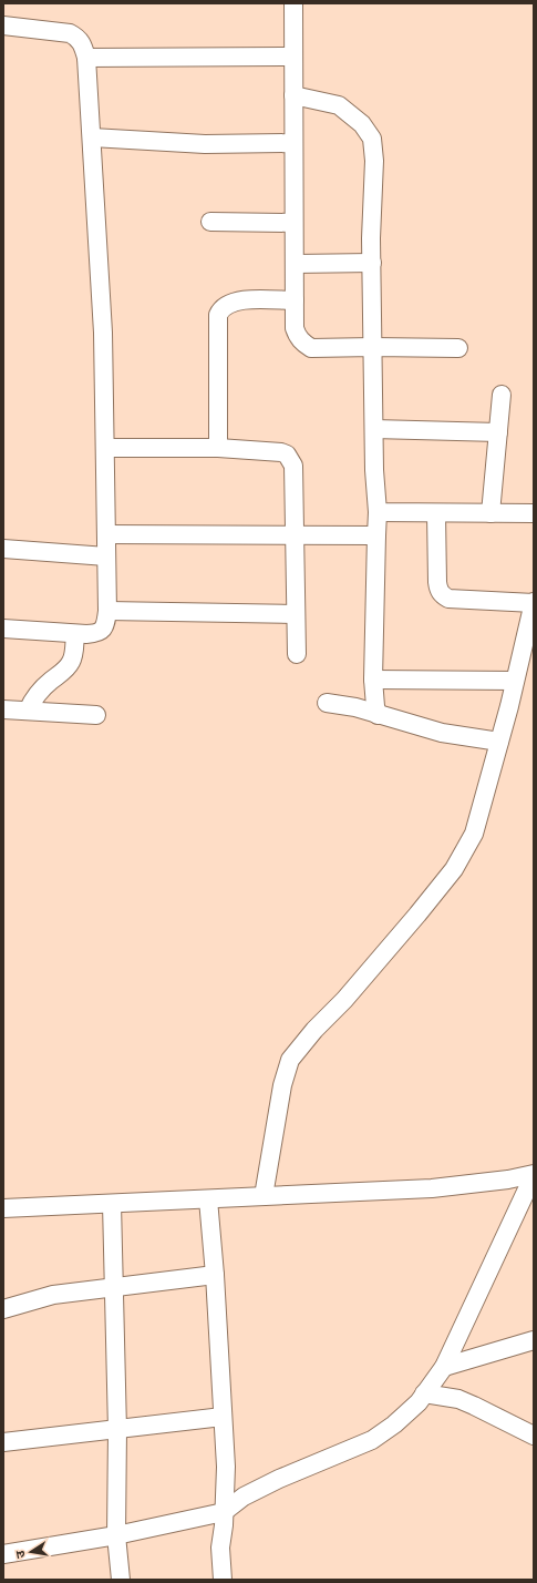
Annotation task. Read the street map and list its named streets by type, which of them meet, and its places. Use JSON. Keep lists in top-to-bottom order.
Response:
{
  "north": "left"
}
